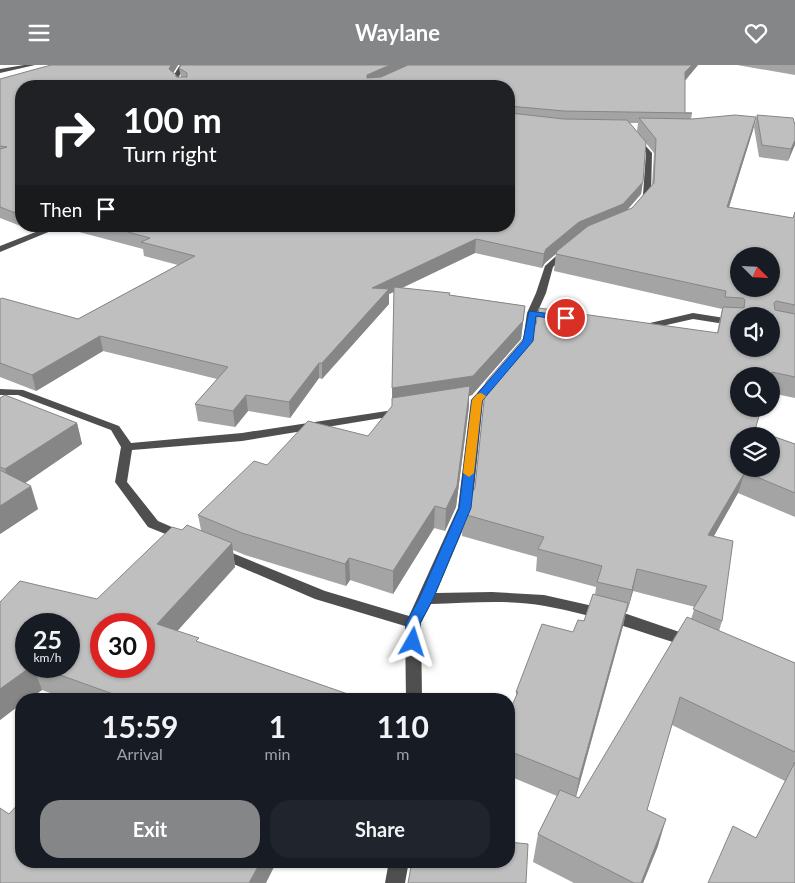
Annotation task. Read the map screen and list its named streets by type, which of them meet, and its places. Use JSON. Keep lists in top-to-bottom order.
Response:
{
  "north": "bottom right",
  "page": {
    "header": "Waylane",
    "turn": ["100 m", "Turn right"],
    "then": "Then",
    "speed": "25 km/h",
    "limit": "30",
    "eta": [
      "15:59",
      "Arrival",
      "1",
      "min",
      "110",
      "m"
    ],
    "buttons": ["Exit", "Share"]
  }
}
